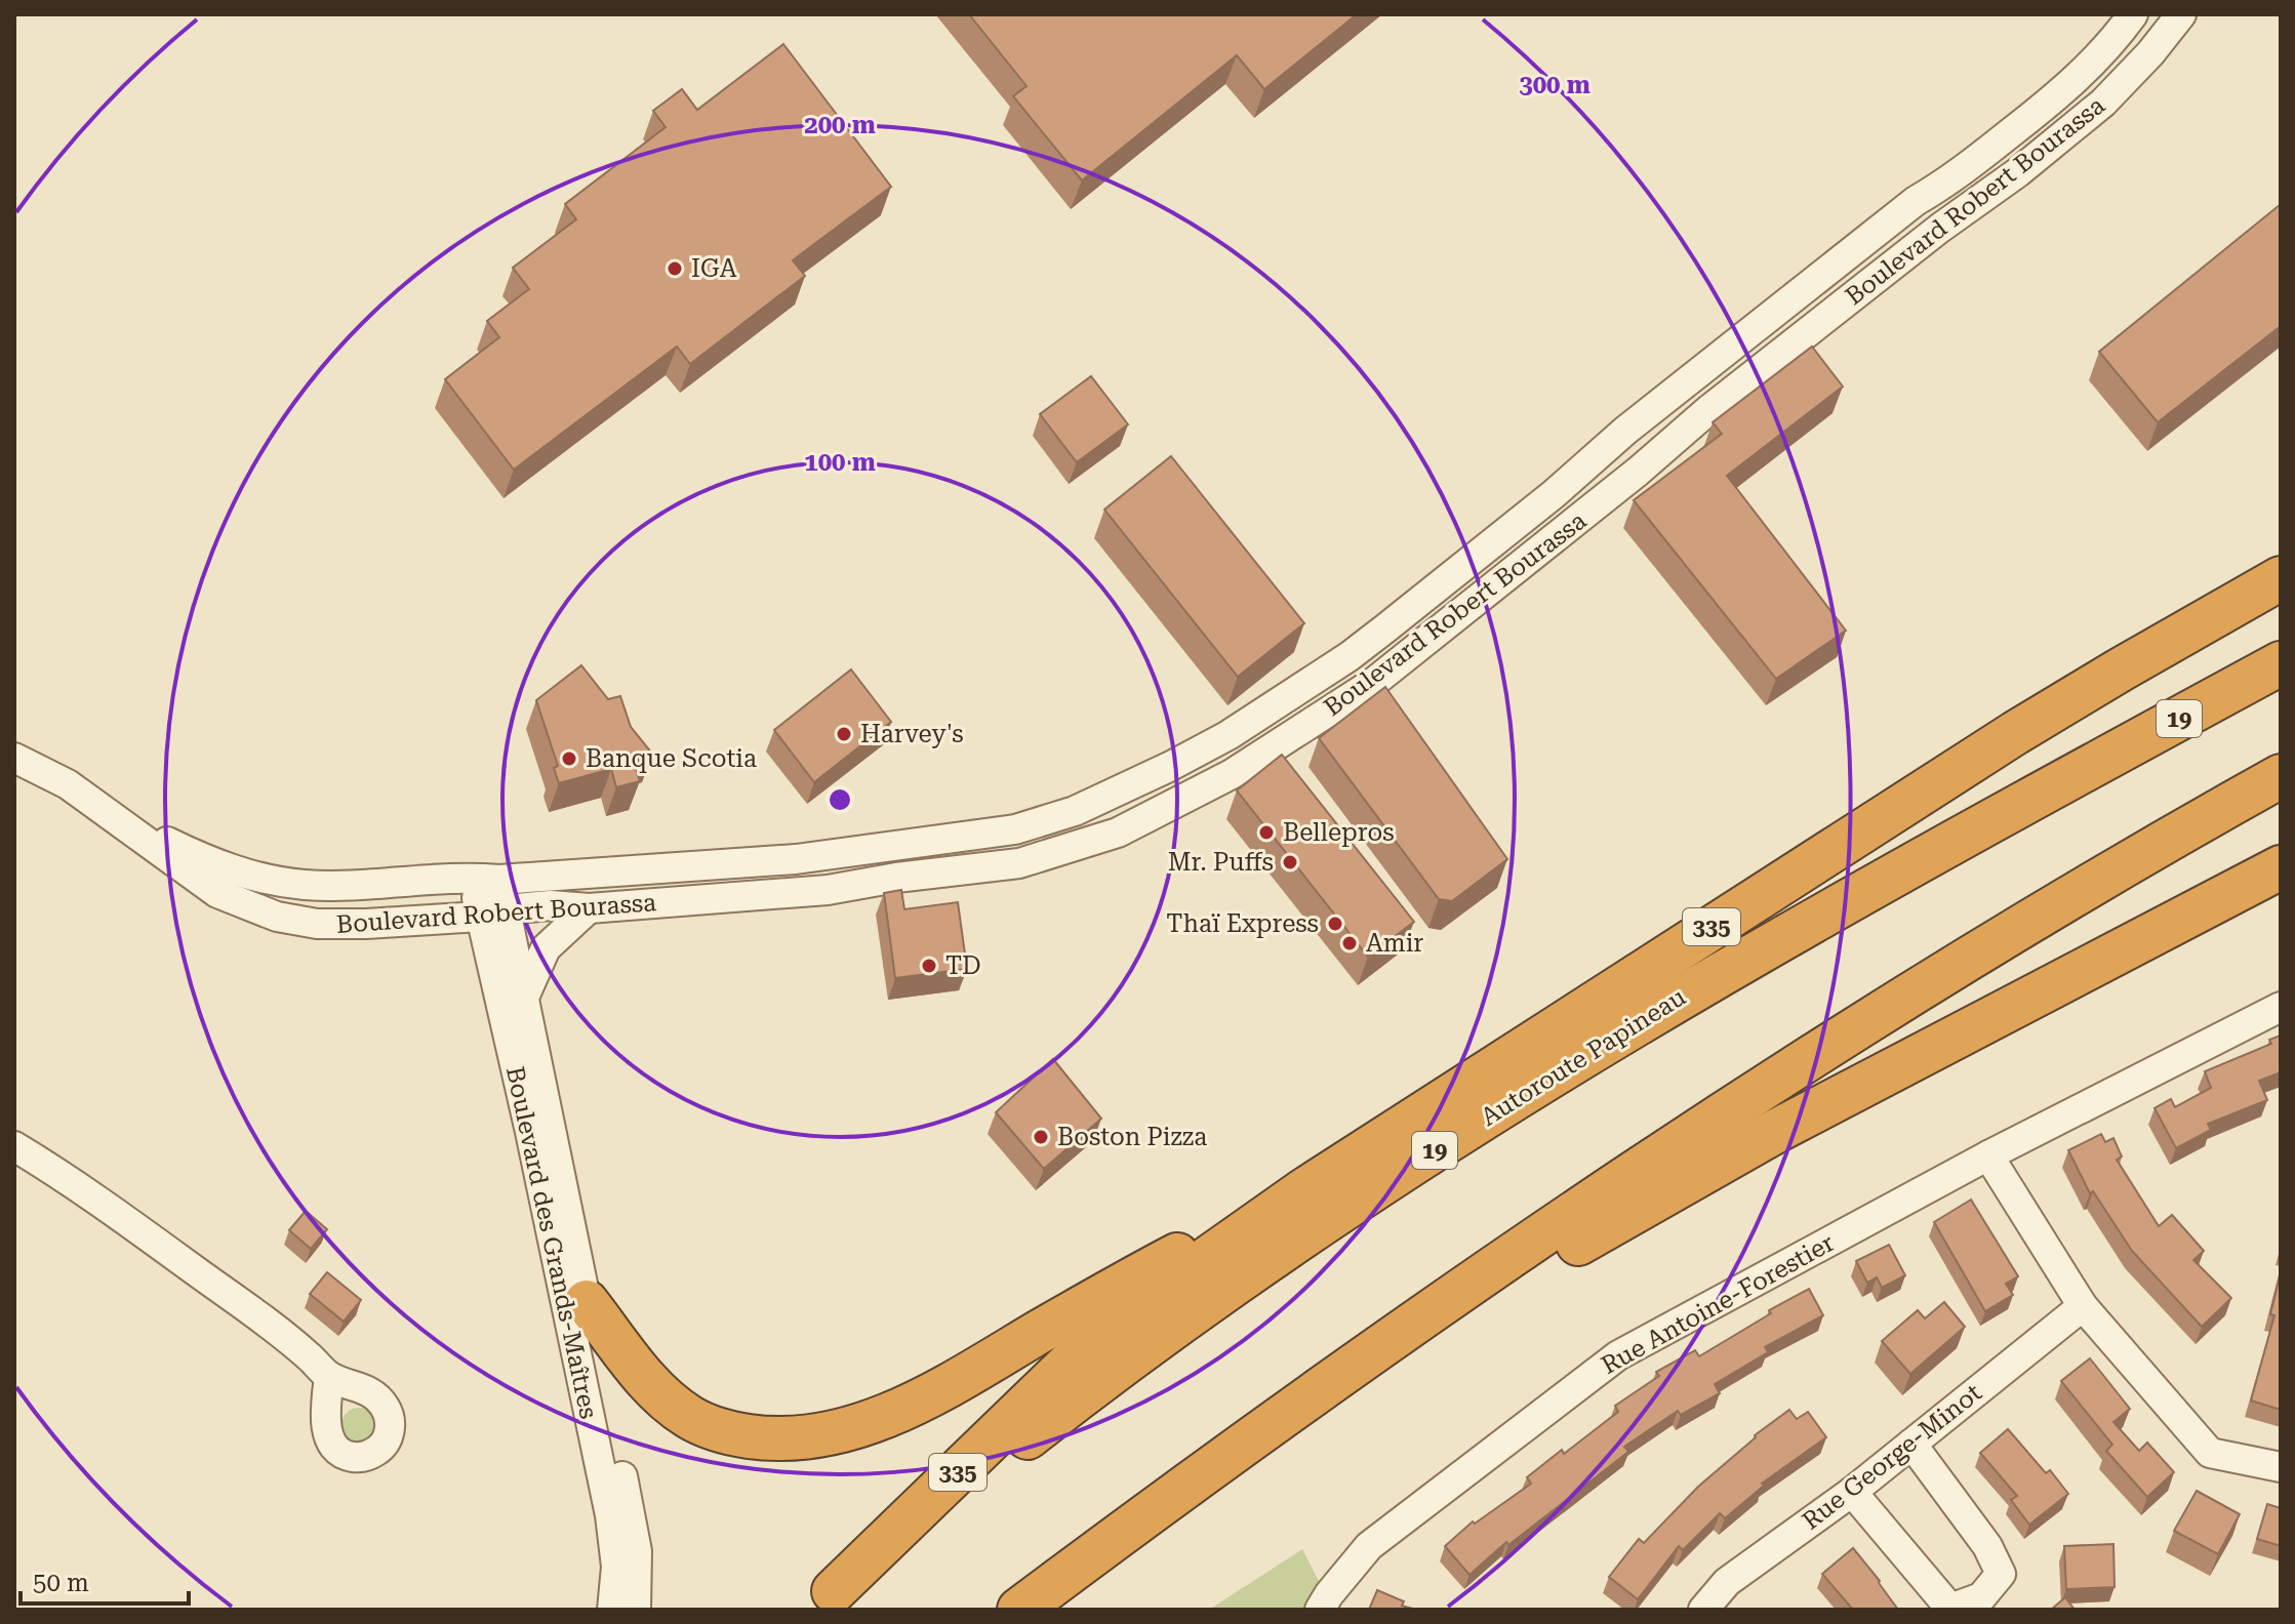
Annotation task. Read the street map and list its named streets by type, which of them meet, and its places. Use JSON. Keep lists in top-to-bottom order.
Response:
{
  "streets": {
    "highway": ["19", "335", "Autoroute Papineau"],
    "street": [
      "Boulevard Robert Bourassa",
      "Boulevard des Grands-Maîtres",
      "Rue Antoine-Forestier",
      "Rue George-Minot"
    ]
  },
  "crossings": [
    ["Boulevard Robert Bourassa", "Boulevard des Grands-Maîtres"],
    ["335", "Autoroute Papineau"]
  ],
  "places": [
    "IGA",
    "Harvey's",
    "Banque Scotia",
    "Bellepros",
    "Mr. Puffs",
    "Thaï Express",
    "Amir",
    "TD",
    "Boston Pizza"
  ],
  "scale_bar": "50 m",
  "rings": ["300 m", "200 m", "100 m"]
}
